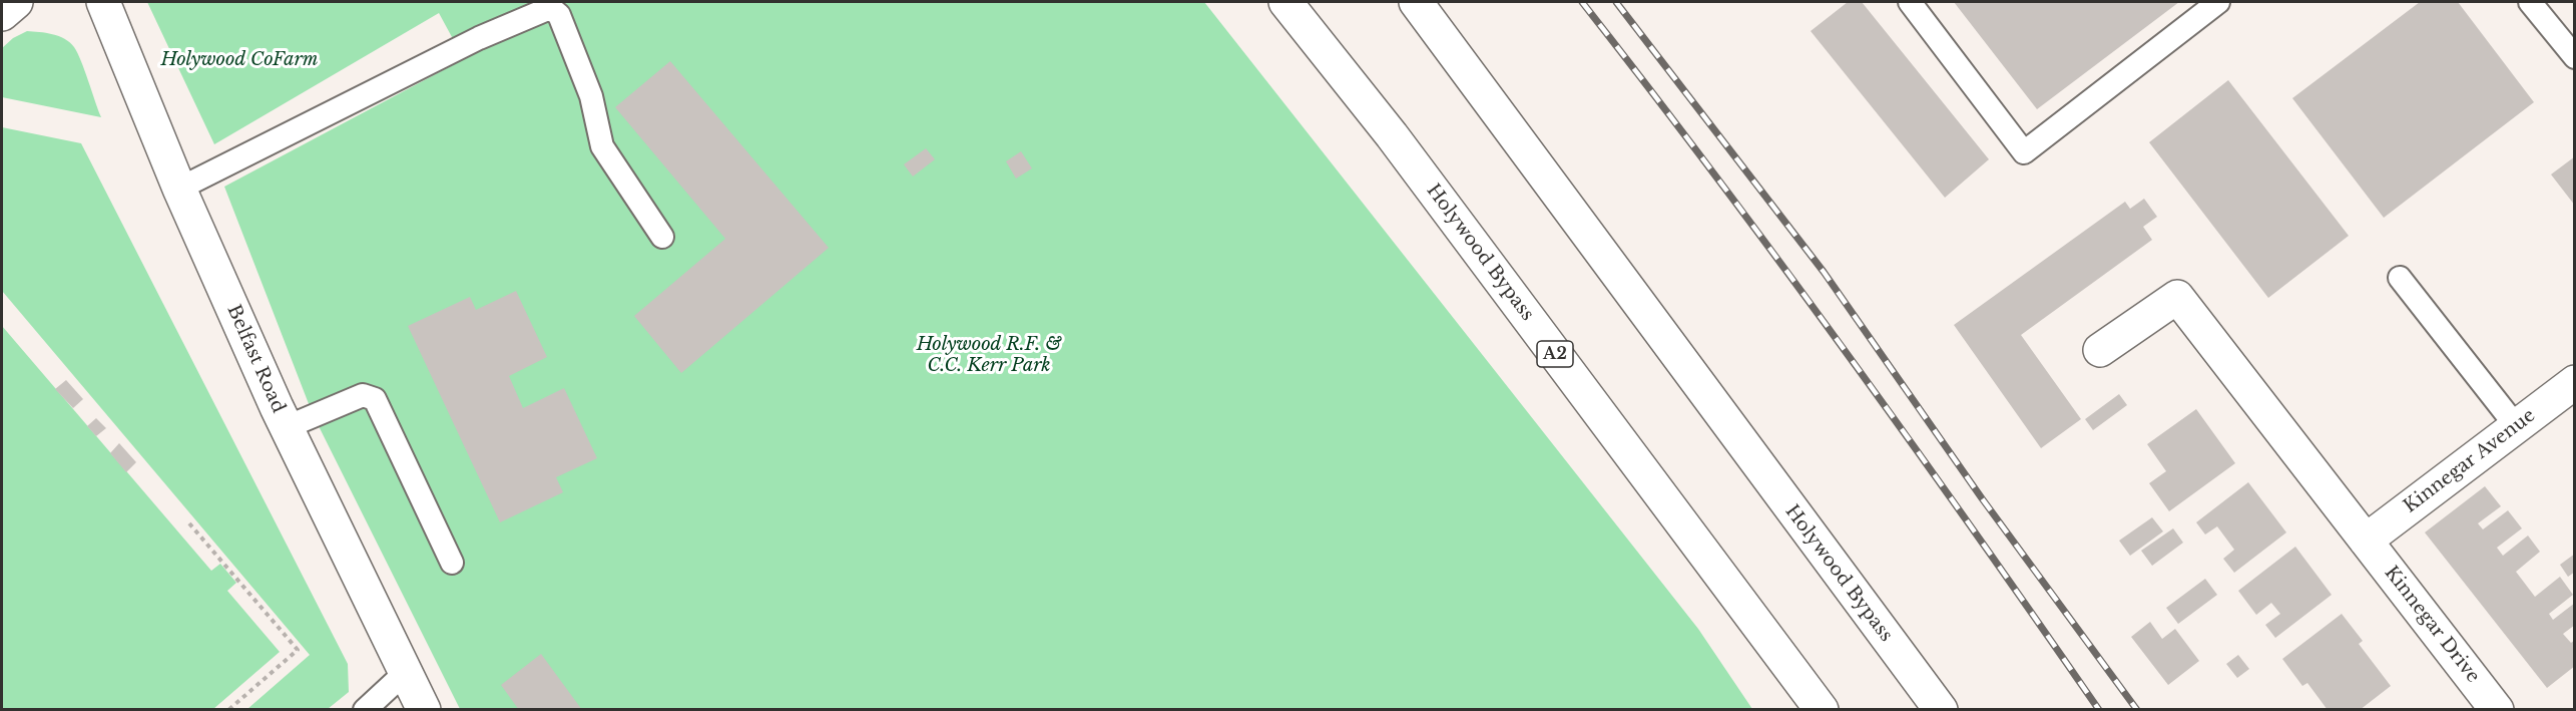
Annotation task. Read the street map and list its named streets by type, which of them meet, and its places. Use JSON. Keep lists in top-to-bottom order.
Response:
{
  "streets": {
    "main road": [
      "Holywood Bypass",
      "A2",
      "Belfast Road",
      "Kinnegar Avenue",
      "Kinnegar Drive"
    ]
  },
  "crossings": [
    ["Kinnegar Avenue", "Kinnegar Drive"]
  ],
  "parks": ["Holywood CoFarm", "Holywood R.F. & C.C. Kerr Park"]
}
